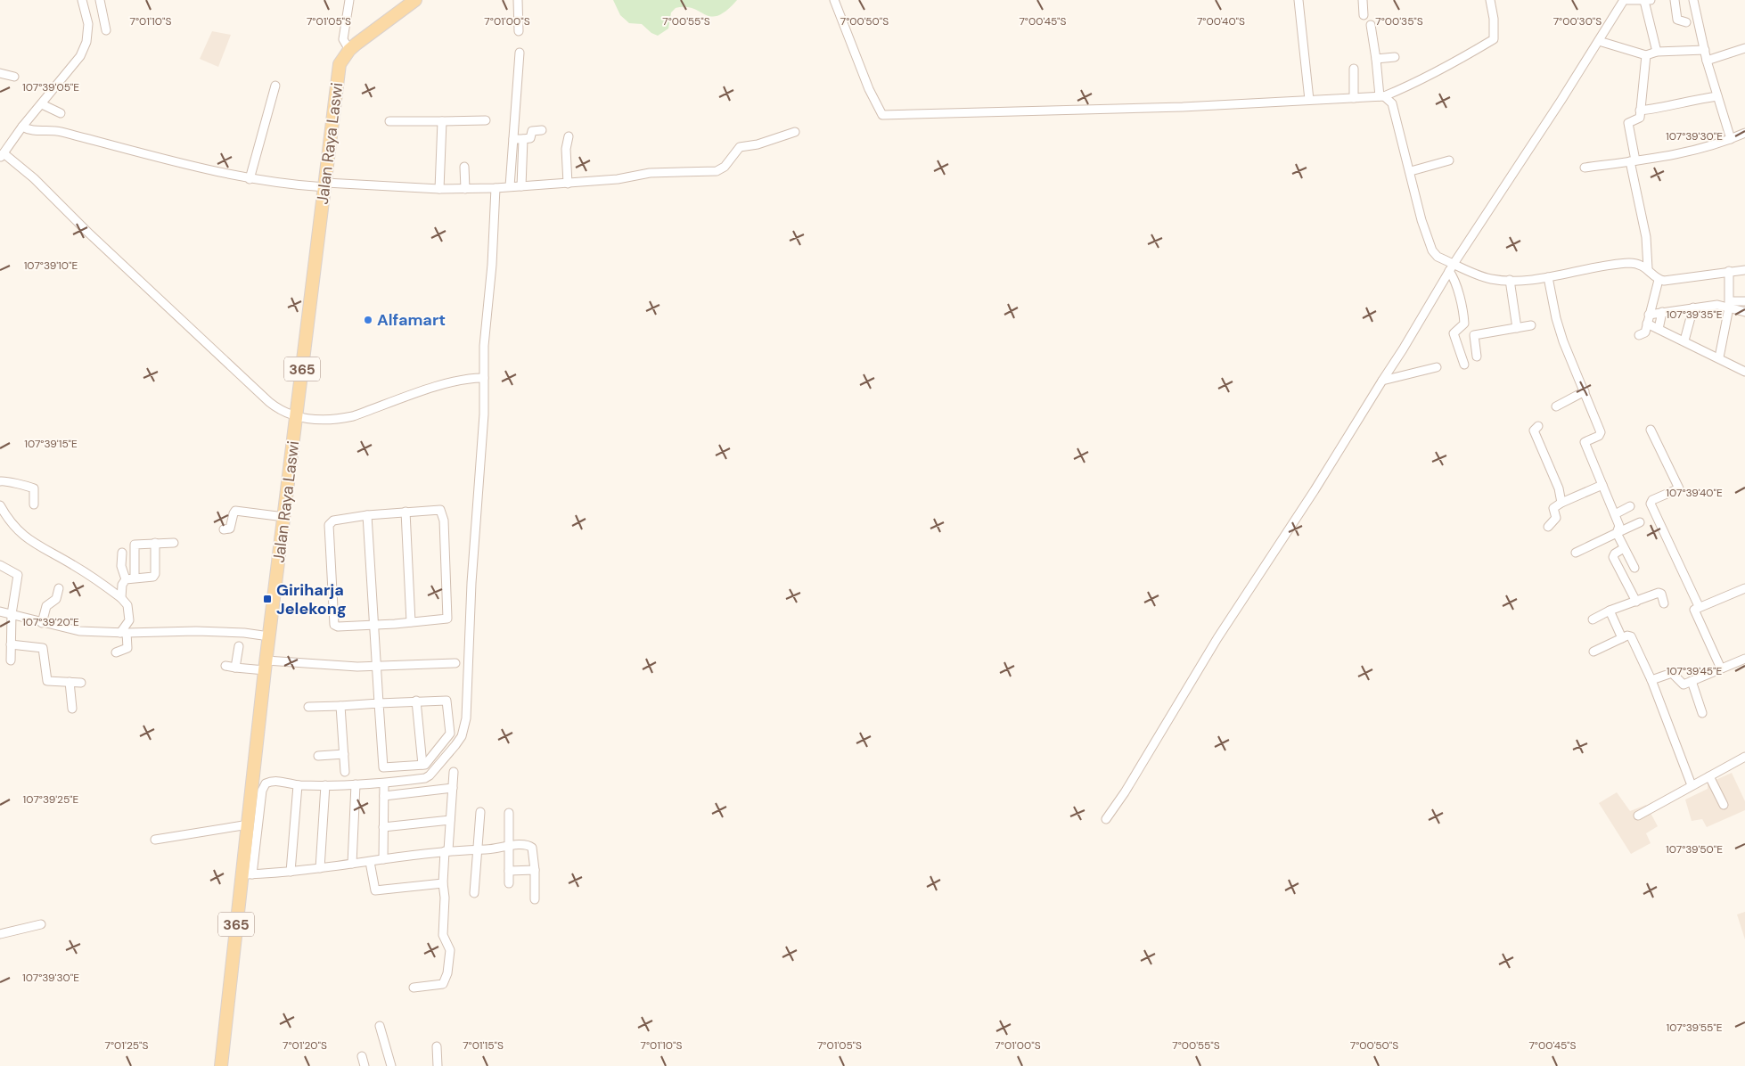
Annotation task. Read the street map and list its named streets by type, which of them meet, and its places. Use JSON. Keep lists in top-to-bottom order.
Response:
{
  "streets": {
    "main road": ["Jalan Raya Laswi", "365"]
  },
  "places": {
    "other": ["Alfamart"],
    "transit": ["Giriharja Jelekong"]
  },
  "coordinates": [
    "7°01'10\"S",
    "7°01'05\"S",
    "7°01'00\"S",
    "7°00'55\"S",
    "7°00'50\"S",
    "7°00'45\"S",
    "7°00'40\"S",
    "7°00'35\"S",
    "7°00'30\"S",
    "107°39'05\"E",
    "107°39'30\"E",
    "107°39'10\"E",
    "107°39'35\"E",
    "107°39'15\"E",
    "107°39'40\"E",
    "107°39'20\"E",
    "107°39'45\"E",
    "107°39'25\"E",
    "107°39'50\"E",
    "107°39'55\"E",
    "7°01'25\"S",
    "7°01'20\"S",
    "7°01'15\"S"
  ]
}
